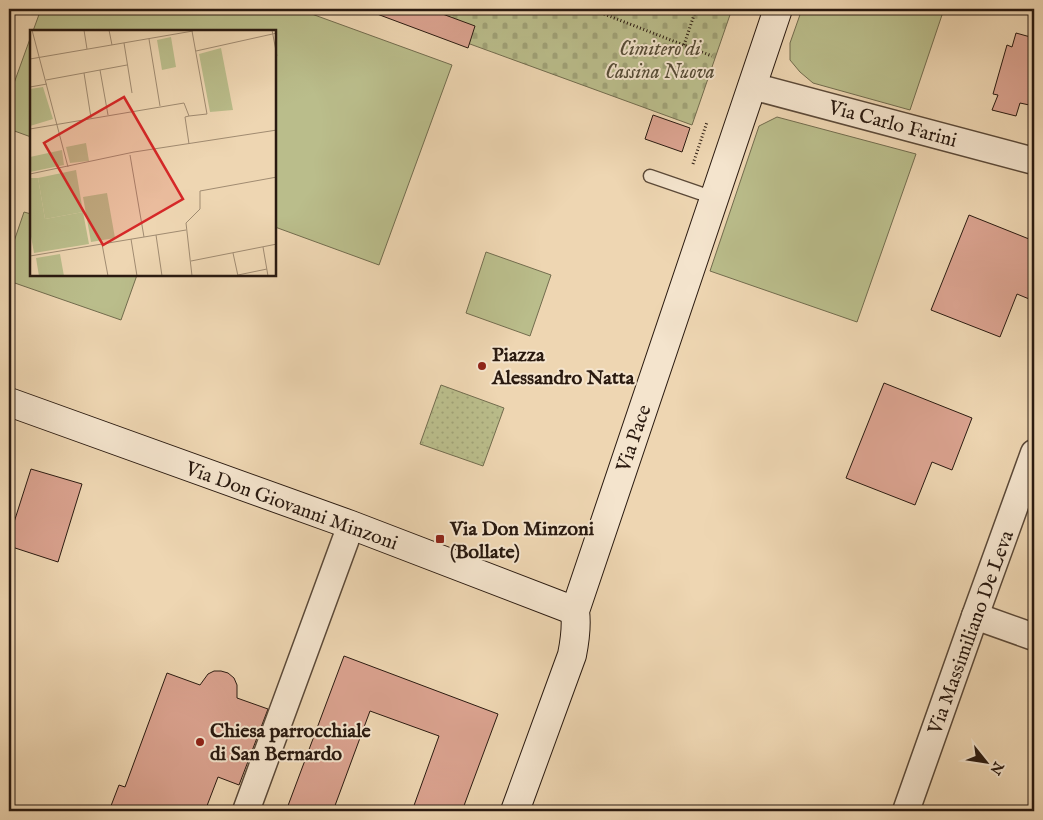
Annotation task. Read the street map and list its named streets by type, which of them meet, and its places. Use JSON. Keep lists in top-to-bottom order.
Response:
{
  "streets": {
    "street": [
      "Via Carlo Farini",
      "Via Pace",
      "Via Don Giovanni Minzoni",
      "Via Massimiliano De Leva"
    ]
  },
  "crossings": [
    ["Via Carlo Farini", "Via Pace"],
    ["Via Pace", "Via Don Giovanni Minzoni"]
  ],
  "parks": ["Cimitero di Cassina Nuova"],
  "places": {
    "other": ["Piazza Alessandro Natta", "Chiesa parrocchiale di San Bernardo"],
    "transit": ["Via Don Minzoni (Bollate)"]
  },
  "north": "bottom right"
}
